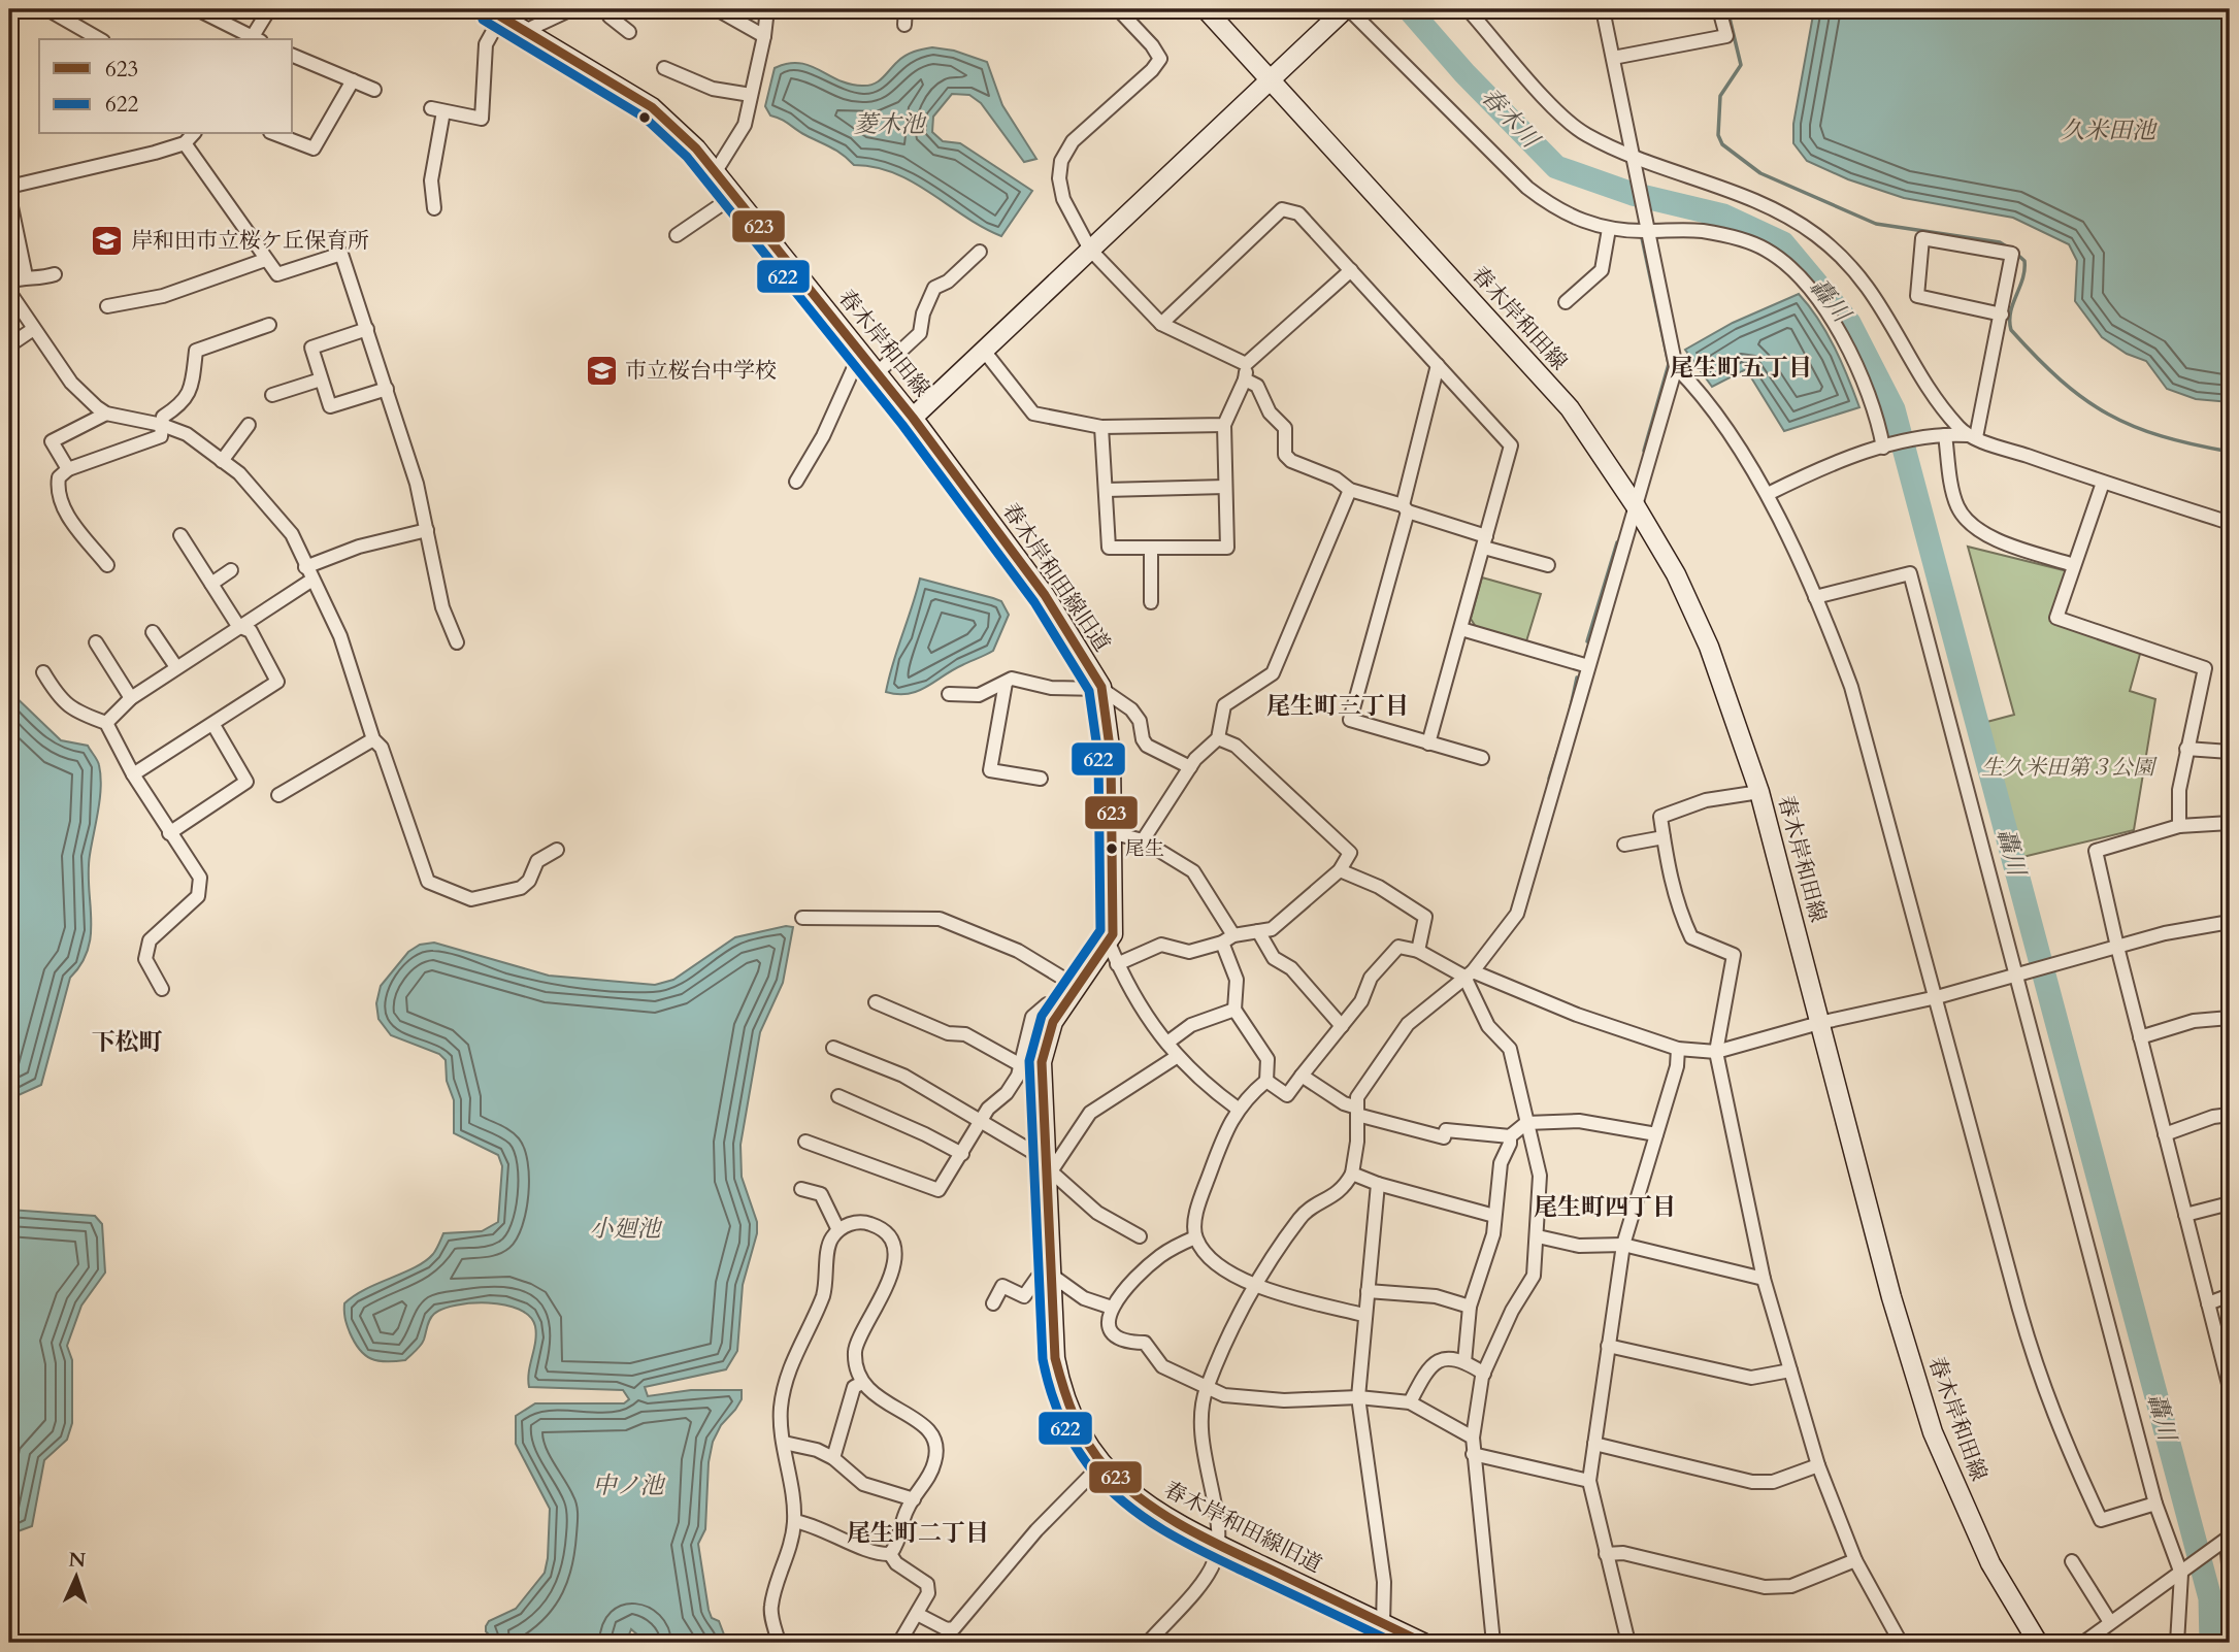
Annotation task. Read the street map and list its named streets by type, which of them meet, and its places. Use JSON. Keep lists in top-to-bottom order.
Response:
{
  "streets": {
    "main road": ["春木岸和田線", "春木岸和田線旧道"]
  },
  "crossings": [
    ["春木岸和田線", "春木岸和田線旧道"]
  ],
  "districts": [
    "尾生町五丁目",
    "尾生町三丁目",
    "下松町",
    "尾生町四丁目",
    "尾生町二丁目"
  ],
  "water": [
    "春木川",
    "菱木池",
    "久米田池",
    "轟川",
    "小廻池",
    "中ノ池"
  ],
  "parks": ["生久米田第３公園"],
  "places": {
    "school or university": ["岸和田市立桜ケ丘保育所", "市立桜台中学校"],
    "other": ["尾生"]
  },
  "lines": ["transit line 623", "transit line 622"],
  "legend": ["623", "622"],
  "north": "top"
}
